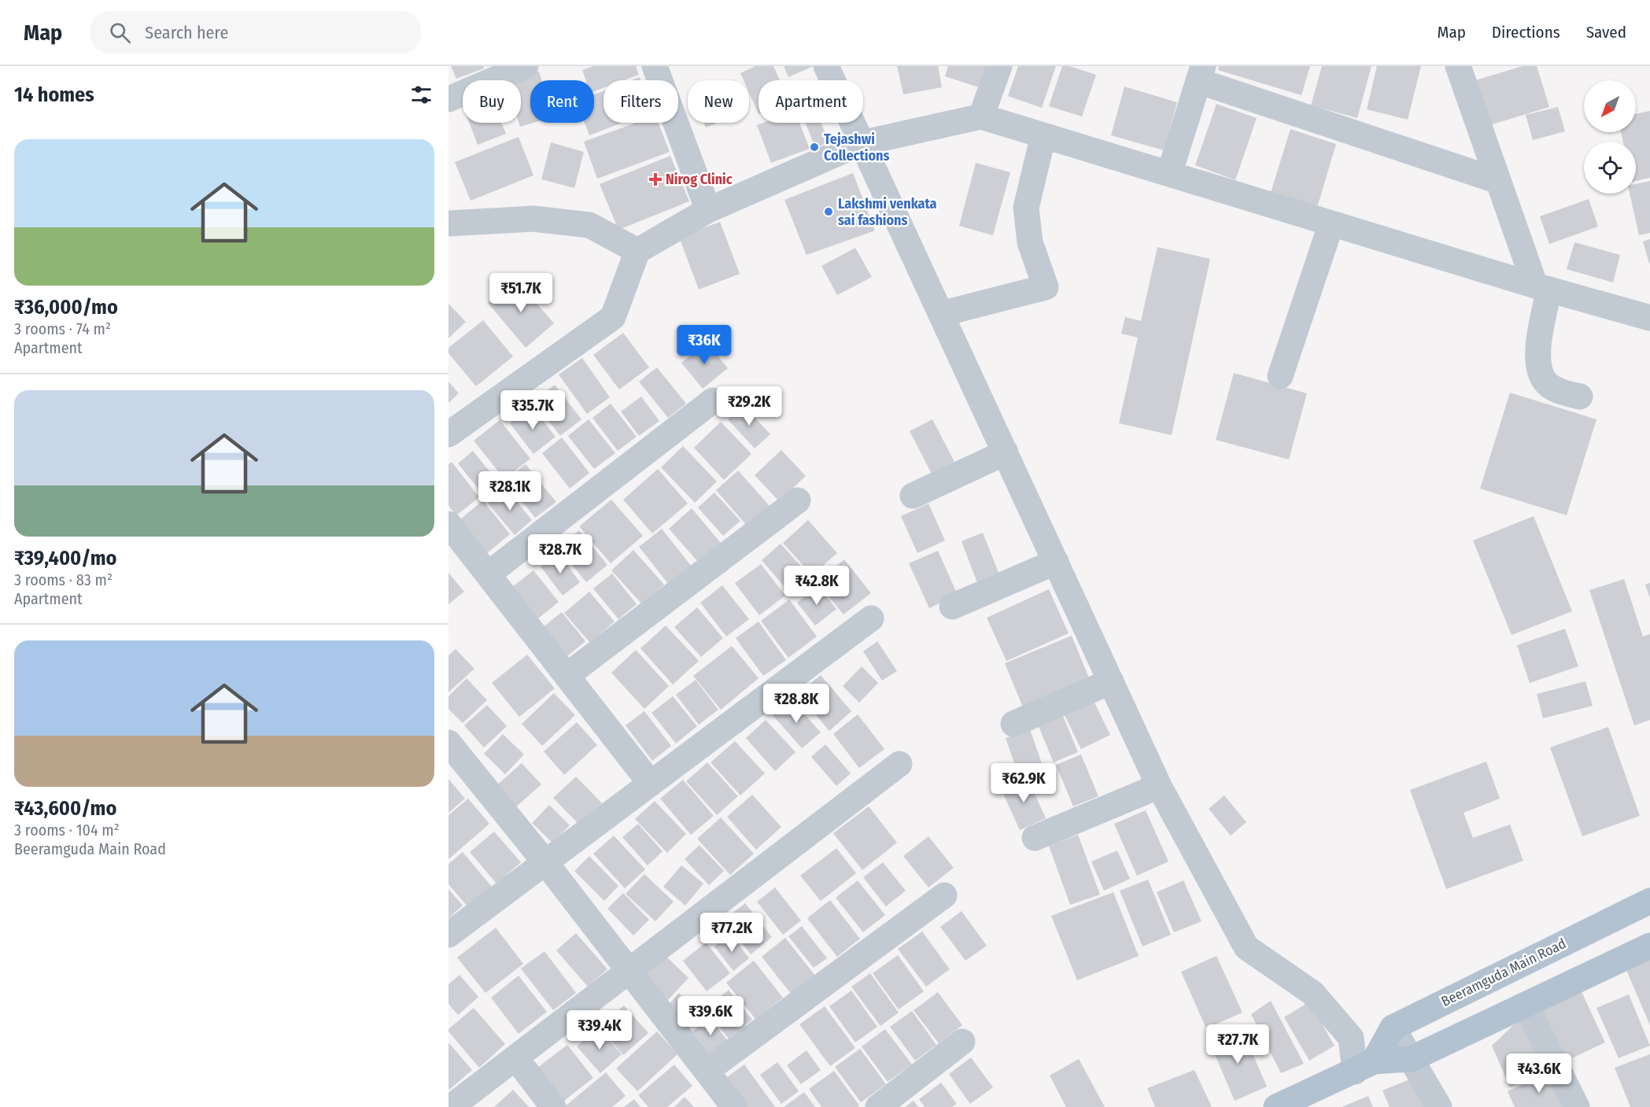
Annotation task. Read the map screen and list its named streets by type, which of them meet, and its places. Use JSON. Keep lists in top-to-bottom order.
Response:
{
  "streets": {
    "main road": ["Beeramguda Main Road"]
  },
  "places": {
    "other": ["Tejashwi Collections", "Lakshmi venkata sai fashions"],
    "health": ["Nirog Clinic"]
  },
  "north": "bottom left",
  "page": {
    "header": "Map",
    "search": "Search here",
    "nav": ["Map", "Directions", "Saved"],
    "heading": "14 homes",
    "chip": [
      "Buy",
      "Rent",
      "Filters",
      "New",
      "Apartment"
    ],
    "list": [
      {
        "name": "₹36,000/mo",
        "note": "3 rooms · 74 m² · Apartment"
      },
      {
        "name": "₹39,400/mo",
        "note": "3 rooms · 83 m² · Apartment"
      },
      {
        "name": "₹43,600/mo",
        "note": "3 rooms · 104 m² · Beeramguda Main Road"
      }
    ],
    "price": [
      "₹51.7K",
      "₹36K",
      "₹29.2K",
      "₹35.7K",
      "₹28.1K",
      "₹28.7K",
      "₹42.8K",
      "₹28.8K",
      "₹62.9K",
      "₹77.2K",
      "₹39.6K",
      "₹39.4K",
      "₹27.7K",
      "₹43.6K"
    ]
  }
}
